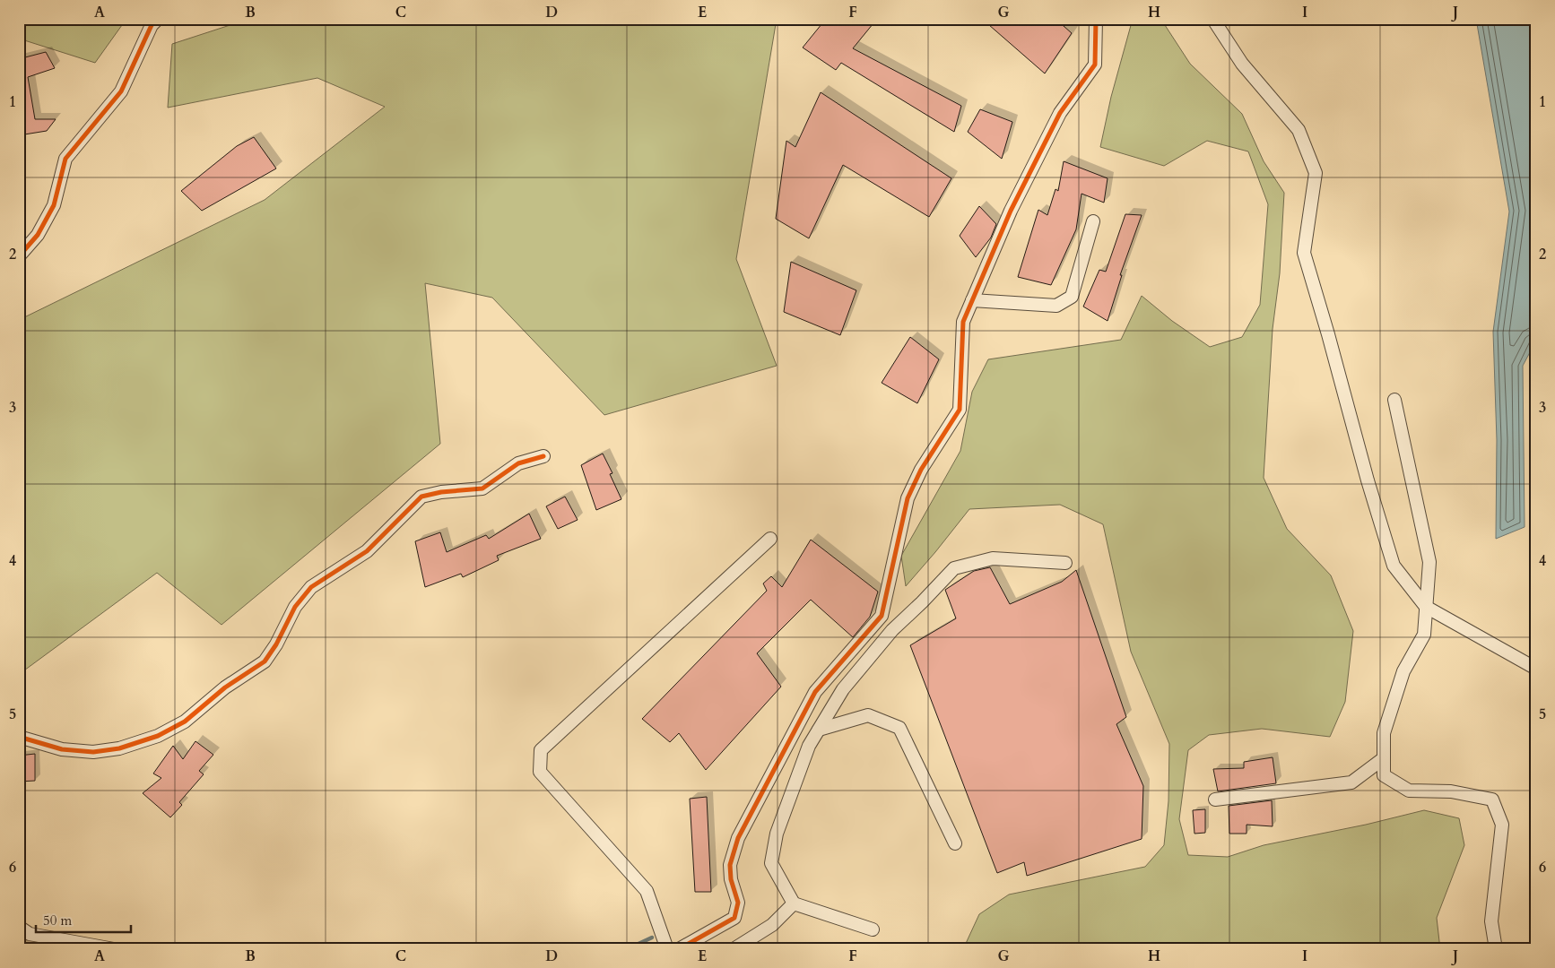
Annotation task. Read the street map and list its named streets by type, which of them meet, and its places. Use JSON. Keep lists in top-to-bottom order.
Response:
{
  "scale_bar": "50 m",
  "grid": {
    "columns": [
      "A",
      "B",
      "C",
      "D",
      "E",
      "F",
      "G",
      "H",
      "I",
      "J"
    ],
    "rows": [
      "1",
      "2",
      "3",
      "4",
      "5",
      "6"
    ]
  }
}
